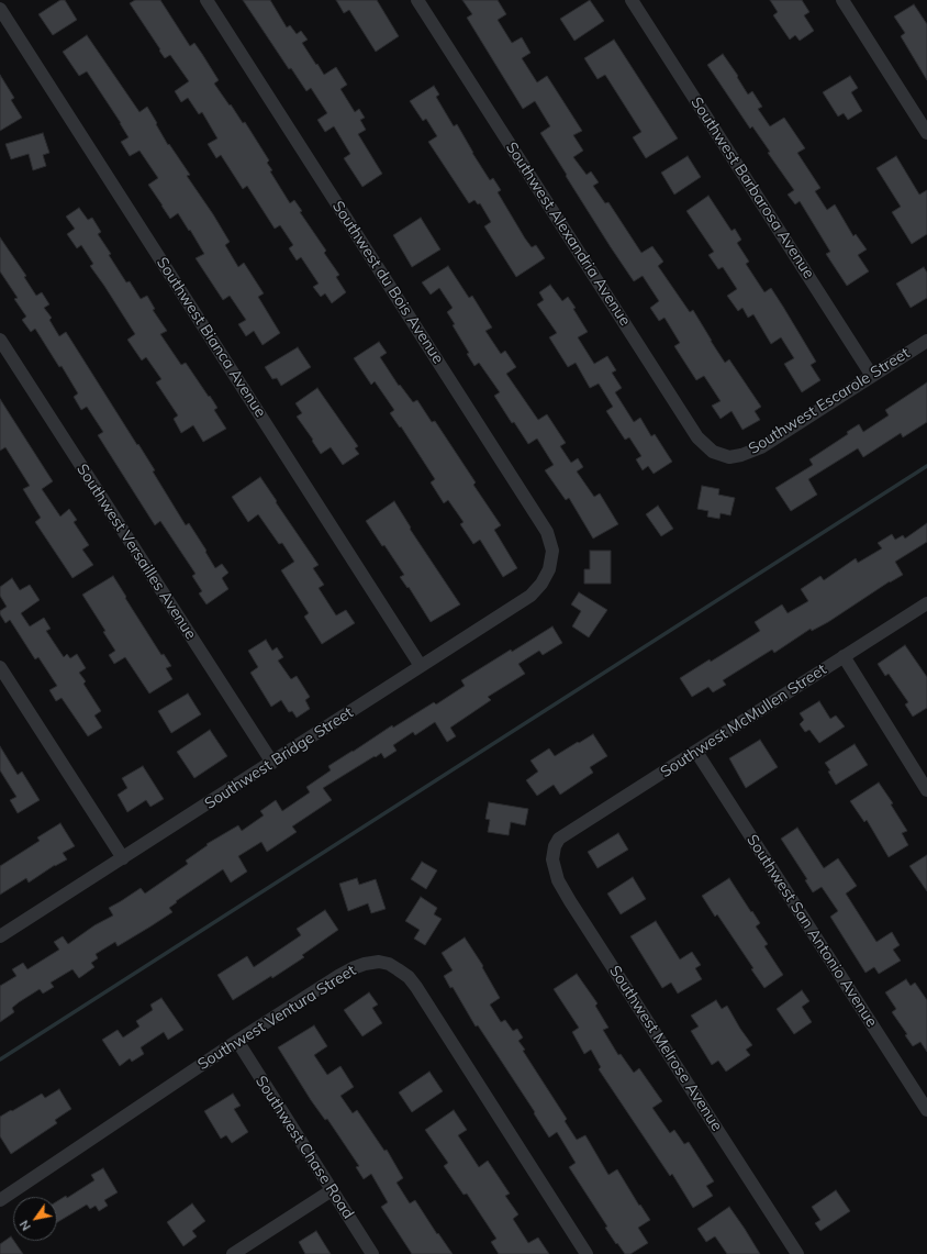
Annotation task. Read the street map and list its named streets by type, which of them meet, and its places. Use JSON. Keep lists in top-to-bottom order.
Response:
{
  "streets": {
    "street": [
      "Southwest Barbarosa Avenue",
      "Southwest Alexandria Avenue",
      "Southwest du Bois Avenue",
      "Southwest Bianca Avenue",
      "Southwest Escarole Street",
      "Southwest Versailles Avenue",
      "Southwest McMullen Street",
      "Southwest Bridge Street",
      "Southwest San Antonio Avenue",
      "Southwest Ventura Street",
      "Southwest Melrose Avenue",
      "Southwest Chase Road"
    ]
  },
  "crossings": [
    ["Southwest Barbarosa Avenue", "Southwest Escarole Street"],
    ["Southwest Alexandria Avenue", "Southwest Escarole Street"],
    ["Southwest du Bois Avenue", "Southwest Bridge Street"],
    ["Southwest Bianca Avenue", "Southwest Bridge Street"],
    ["Southwest Versailles Avenue", "Southwest Bridge Street"],
    ["Southwest McMullen Street", "Southwest San Antonio Avenue"],
    ["Southwest McMullen Street", "Southwest Melrose Avenue"],
    ["Southwest Ventura Street", "Southwest Chase Road"]
  ],
  "north": "bottom left"
}
